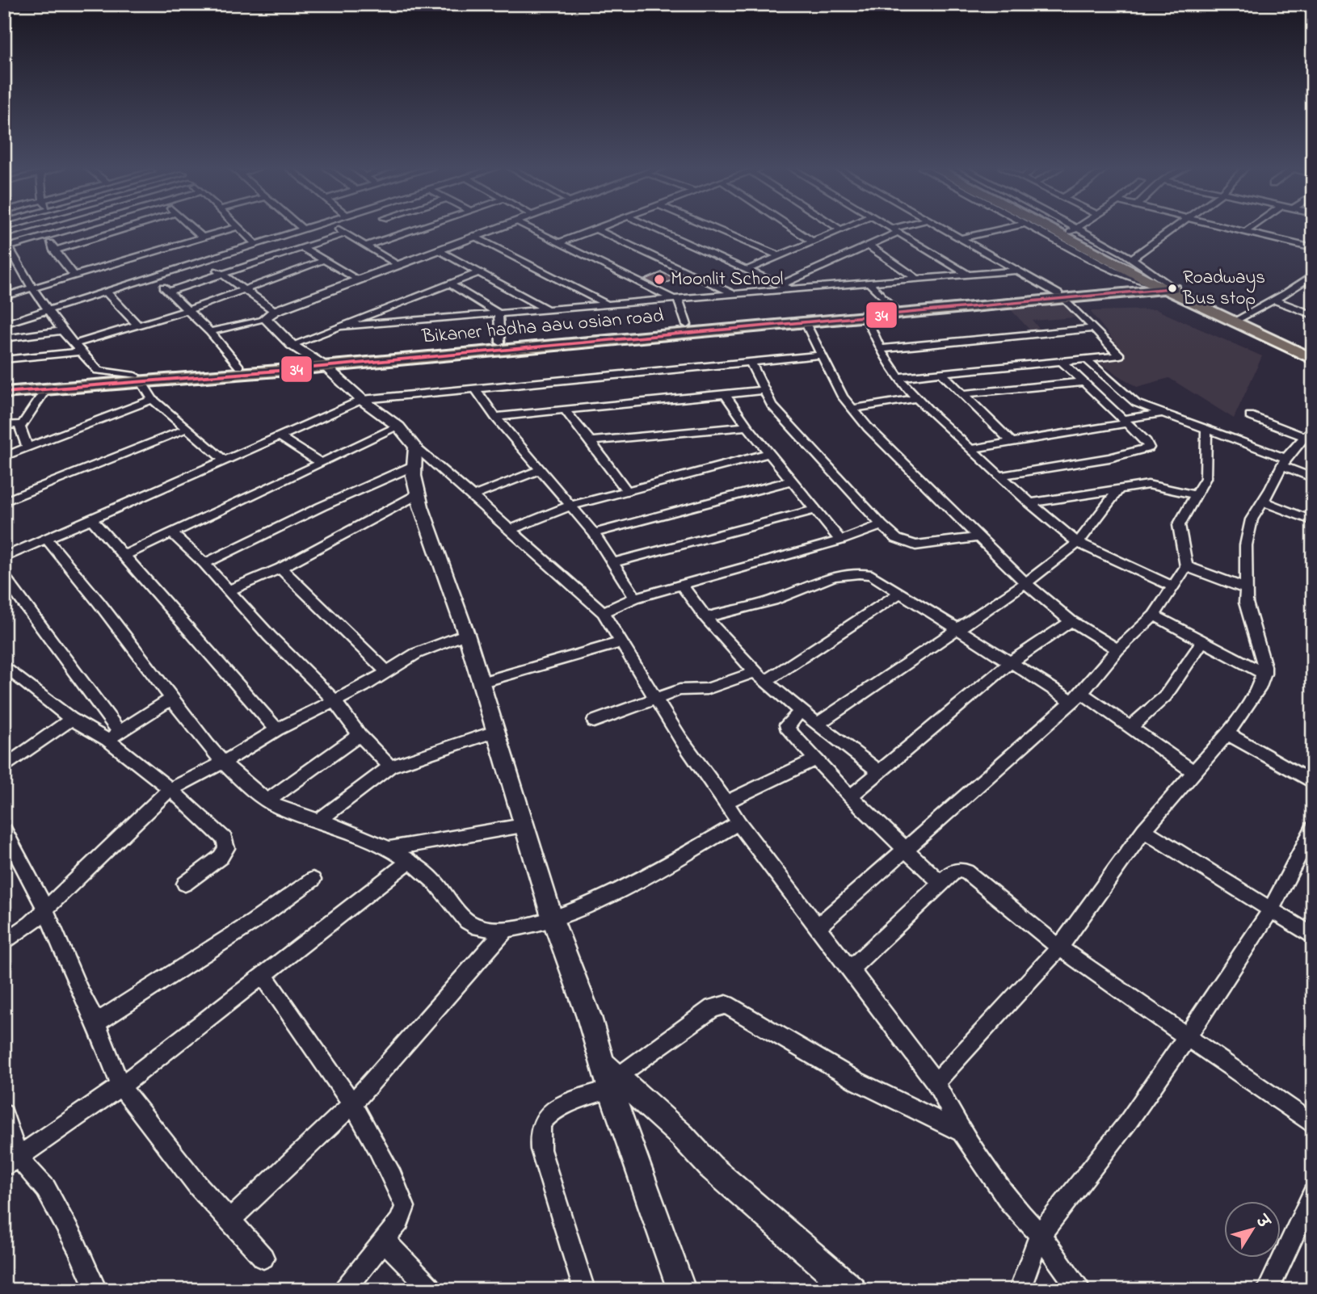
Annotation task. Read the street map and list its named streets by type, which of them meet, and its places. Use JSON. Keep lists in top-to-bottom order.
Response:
{
  "streets": {
    "main road": ["Bikaner hadha aau osian road"]
  },
  "places": ["Moonlit School", "Roadways Bus stop"],
  "lines": ["transit line 34"],
  "north": "top right"
}
